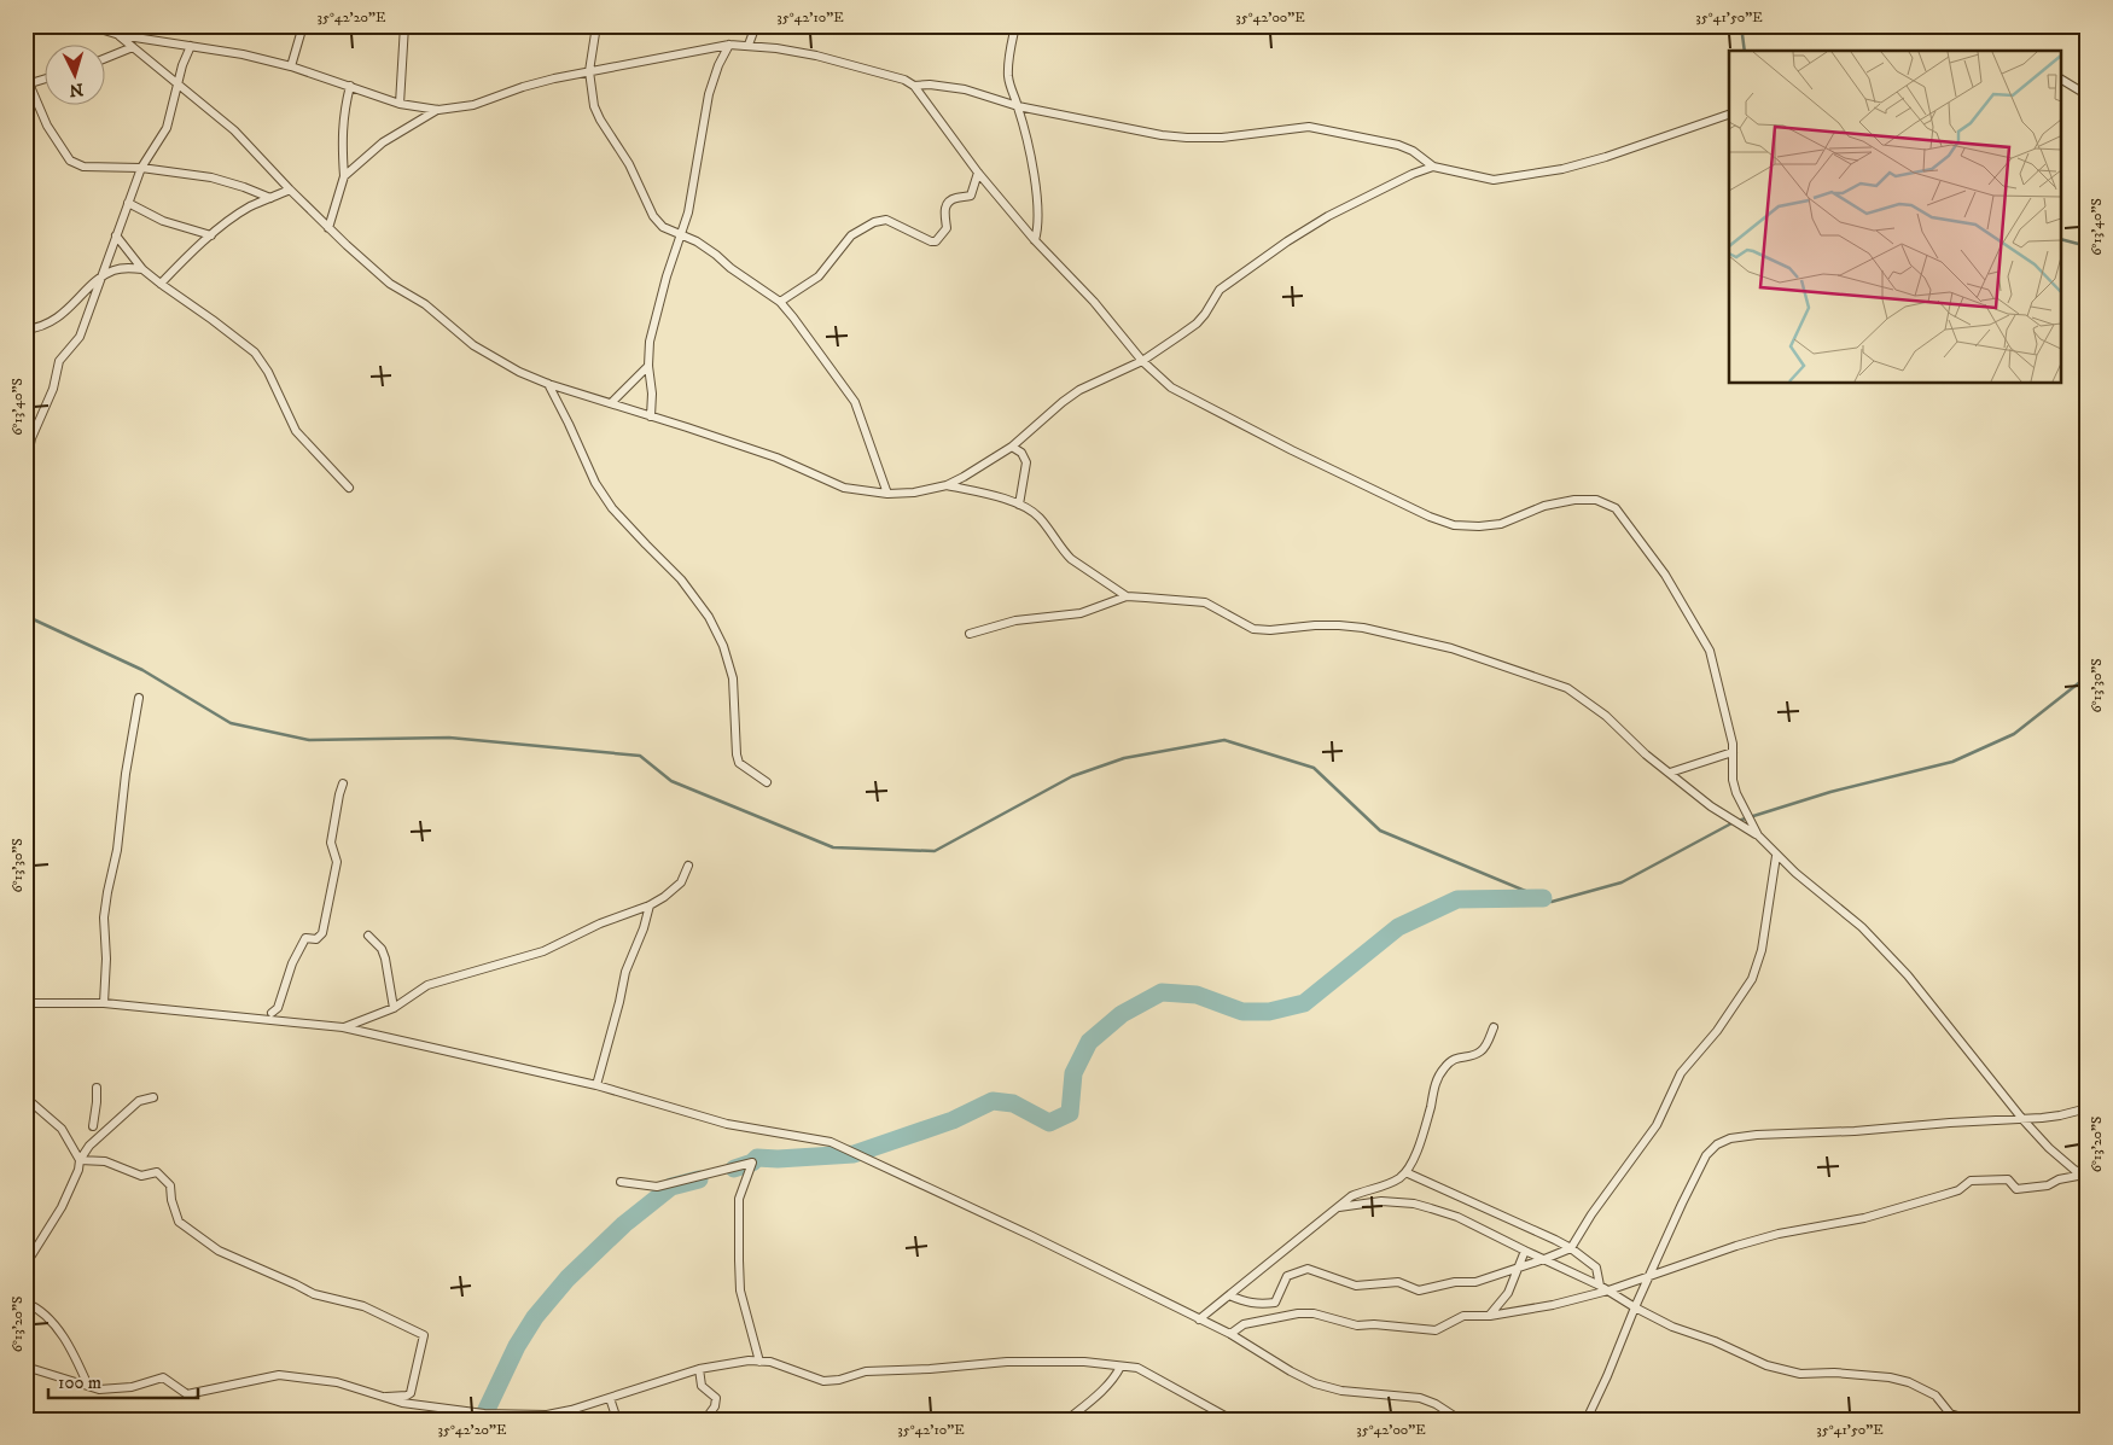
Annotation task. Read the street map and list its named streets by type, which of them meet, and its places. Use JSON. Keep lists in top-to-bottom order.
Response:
{
  "scale_bar": "100 m",
  "north": "bottom",
  "coordinates": [
    "35°42'20\"E",
    "35°42'10\"E",
    "35°42'00\"E",
    "35°41'50\"E",
    "6°13'40\"S",
    "6°13'30\"S",
    "6°13'20\"S"
  ]
}
